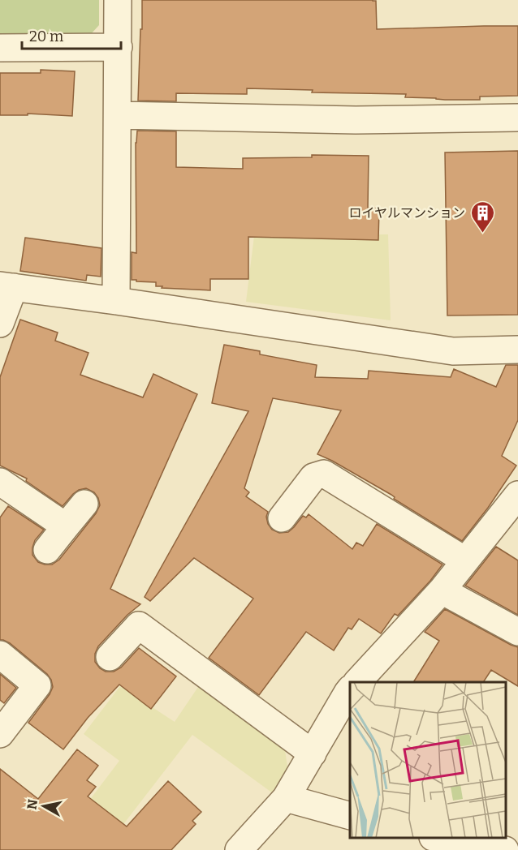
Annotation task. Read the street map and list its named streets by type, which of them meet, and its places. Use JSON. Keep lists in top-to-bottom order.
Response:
{
  "places": {
    "building": ["ロイヤルマンション"]
  },
  "scale_bar": "20 m",
  "north": "left"
}
